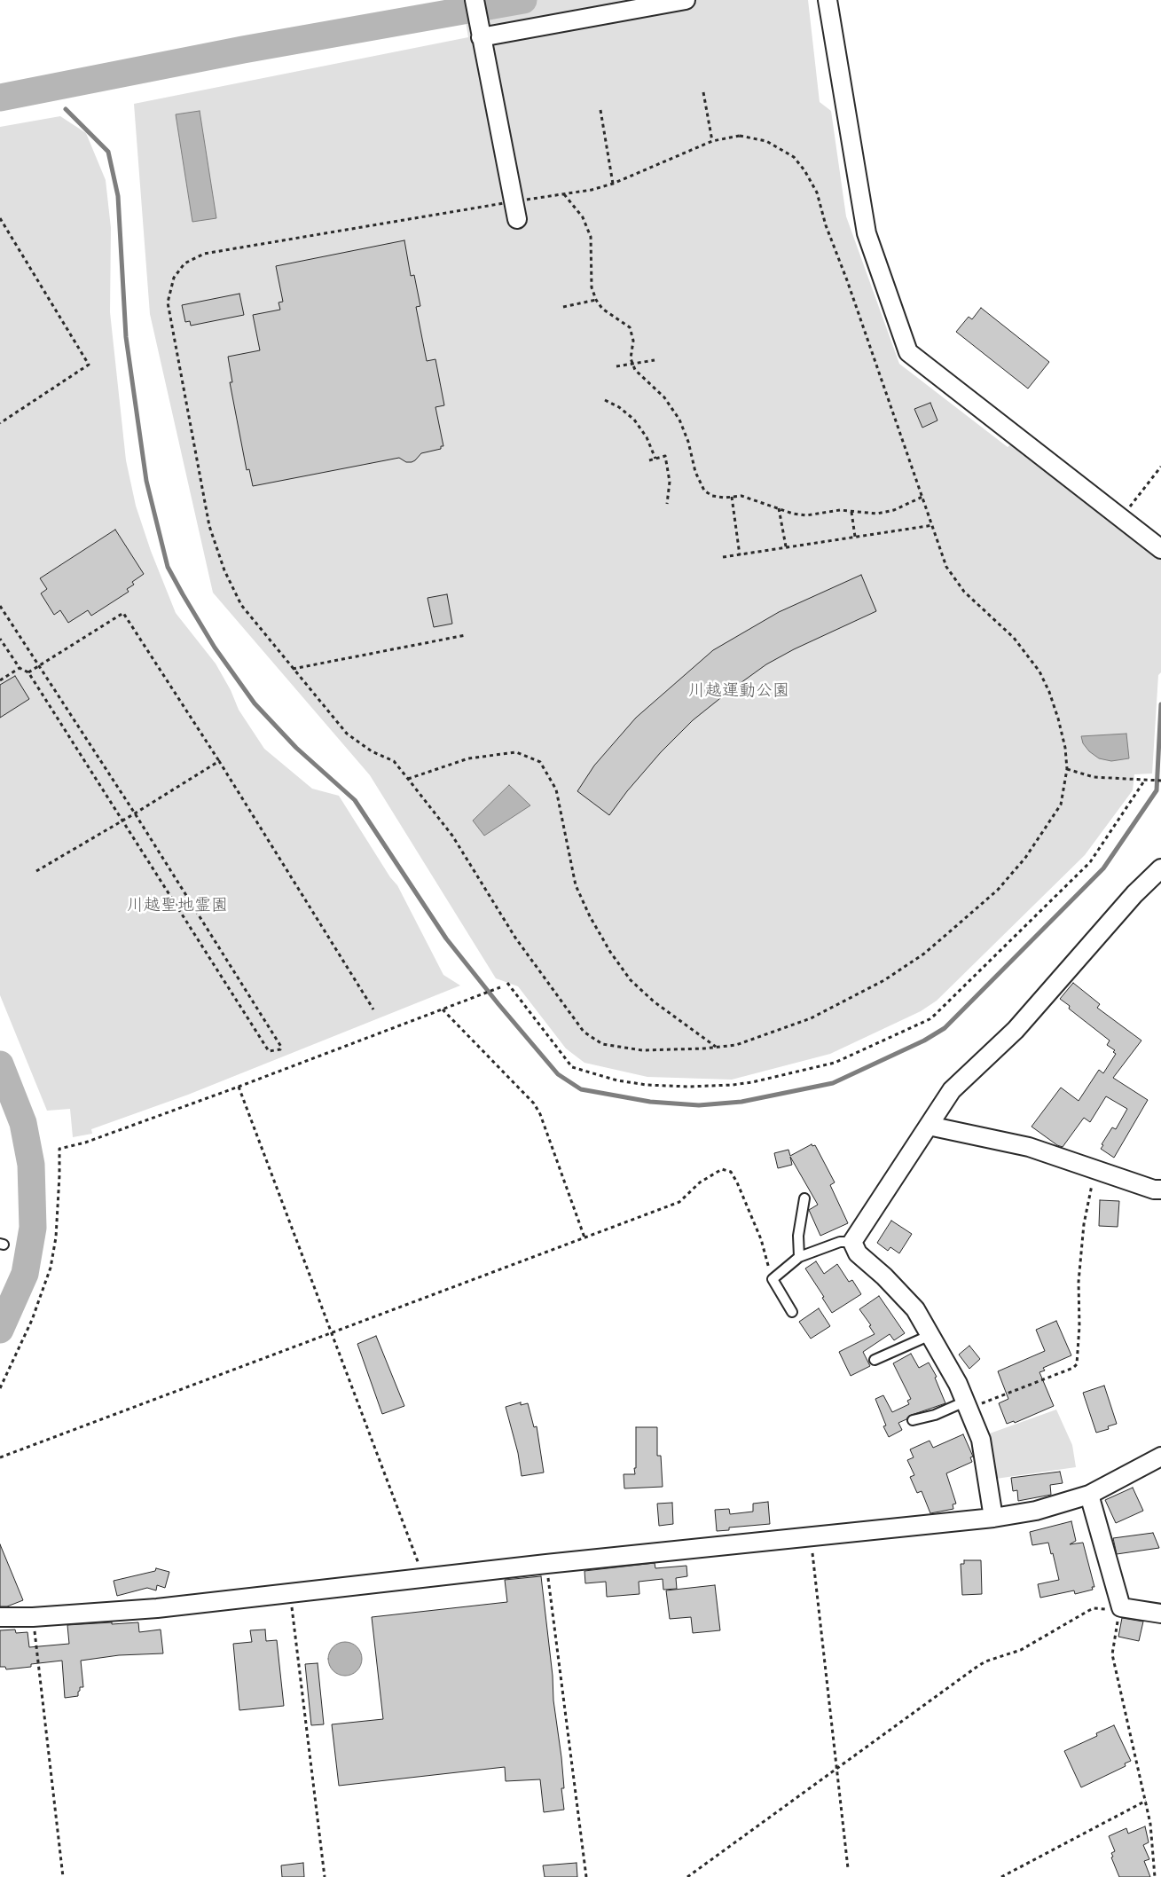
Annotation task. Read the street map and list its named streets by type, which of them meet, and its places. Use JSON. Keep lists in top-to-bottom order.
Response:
{
  "parks": ["川越運動公園", "川越聖地霊園"]
}
